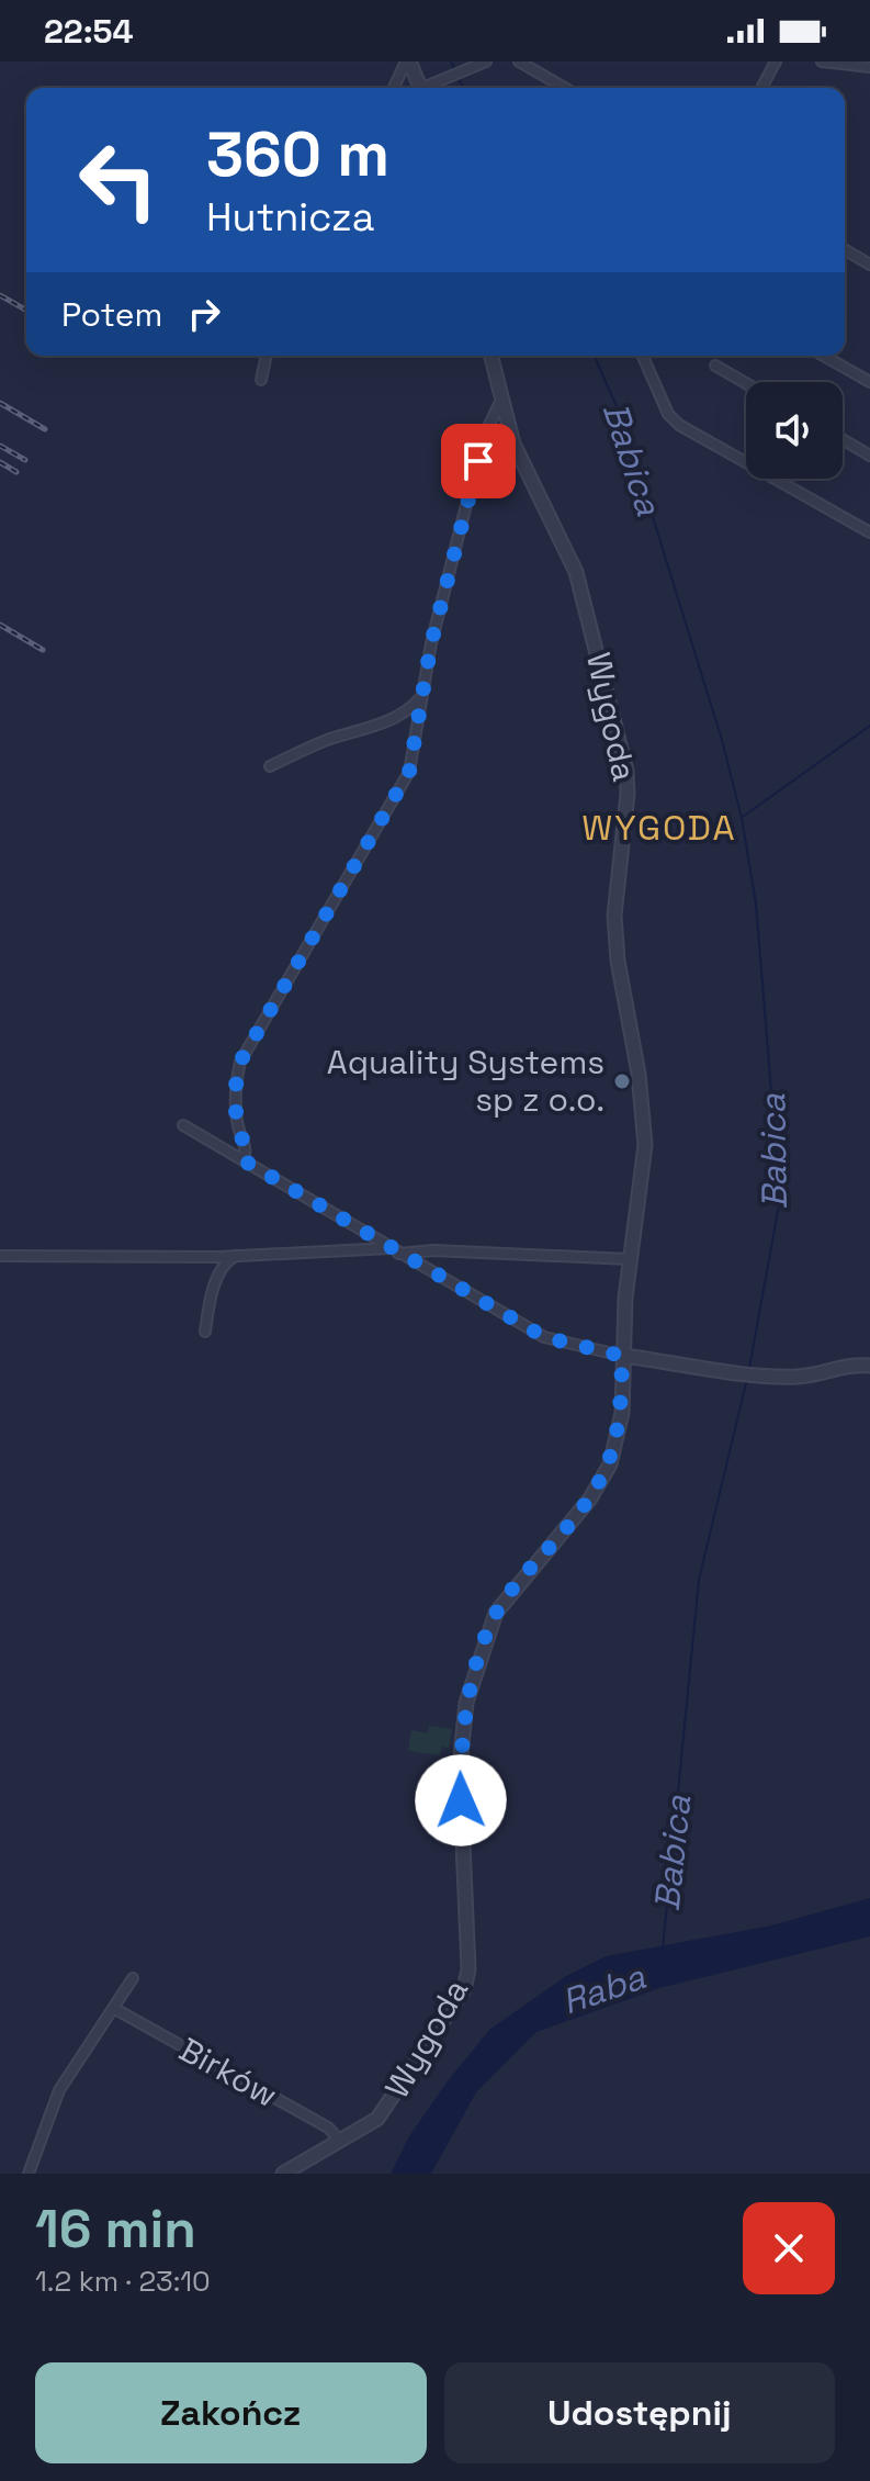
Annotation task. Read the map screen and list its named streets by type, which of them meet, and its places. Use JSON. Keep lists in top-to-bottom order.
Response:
{
  "streets": {
    "street": ["Wygoda", "Birków"]
  },
  "crossings": [
    ["Wygoda", "Birków"]
  ],
  "districts": ["WYGODA"],
  "water": ["Babica", "Raba"],
  "places": ["Aquality Systems sp z o.o."],
  "page": {
    "status": "22:54",
    "turn": ["360 m", "Hutnicza"],
    "then": "Potem",
    "heading": ["16 min", "1.2 km · 23:10"],
    "buttons": ["Zakończ", "Udostępnij"]
  }
}
